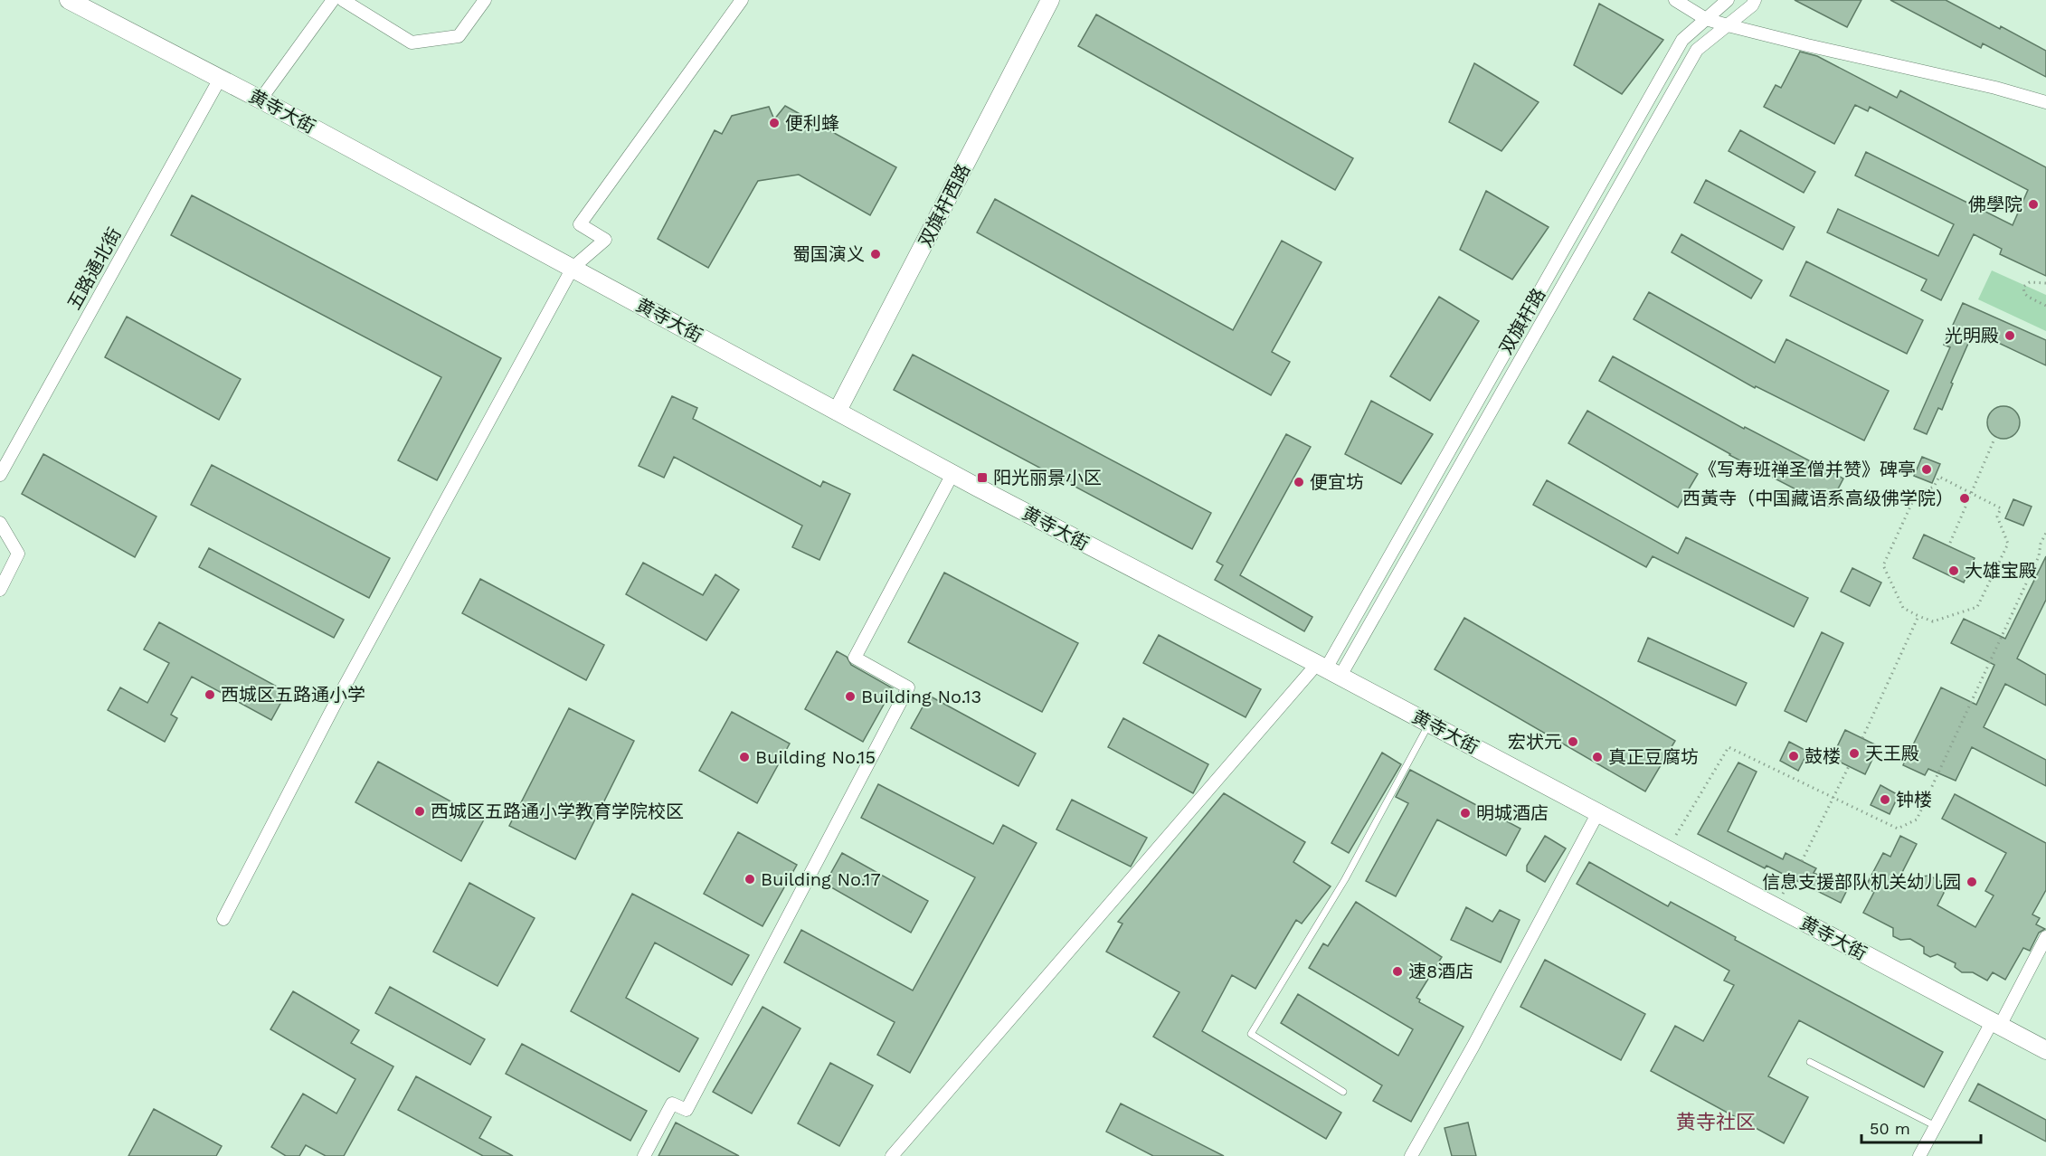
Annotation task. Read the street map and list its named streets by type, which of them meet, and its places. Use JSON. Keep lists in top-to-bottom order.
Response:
{
  "streets": {
    "street": [
      "黄寺大街",
      "双旗杆西路",
      "五路通北街",
      "双旗杆路"
    ]
  },
  "crossings": [
    ["黄寺大街", "双旗杆西路"],
    ["黄寺大街", "五路通北街"],
    ["黄寺大街", "双旗杆路"]
  ],
  "districts": ["黄寺社区"],
  "places": {
    "other": [
      "便利蜂",
      "佛學院",
      "蜀国演义",
      "光明殿",
      "《写寿班禅圣僧并赞》碑亭",
      "便宜坊",
      "西黃寺（中国藏语系高级佛学院）",
      "大雄宝殿",
      "西城区五路通小学",
      "Building No.13",
      "宏状元",
      "天王殿",
      "鼓楼",
      "Building No.15",
      "真正豆腐坊",
      "钟楼",
      "西城区五路通小学教育学院校区",
      "明城酒店",
      "Building No.17",
      "信息支援部队机关幼儿园",
      "速8酒店"
    ],
    "transit": ["阳光丽景小区"]
  },
  "scale_bar": "50 m"
}
